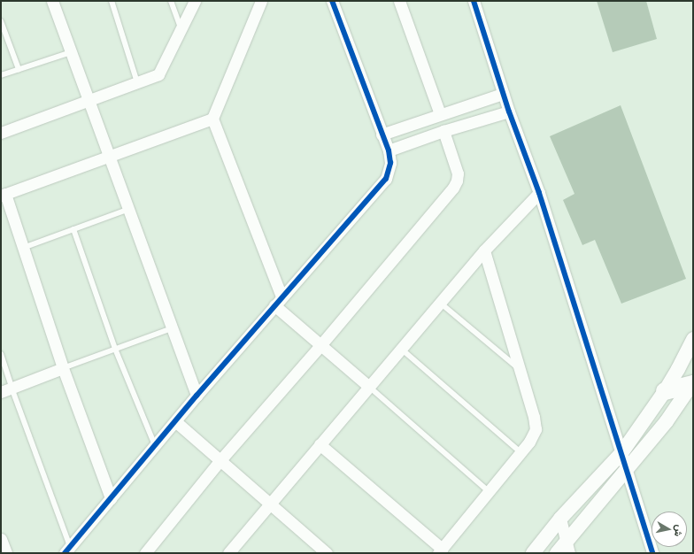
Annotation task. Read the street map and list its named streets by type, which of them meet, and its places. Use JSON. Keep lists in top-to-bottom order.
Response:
{
  "north": "right"
}
